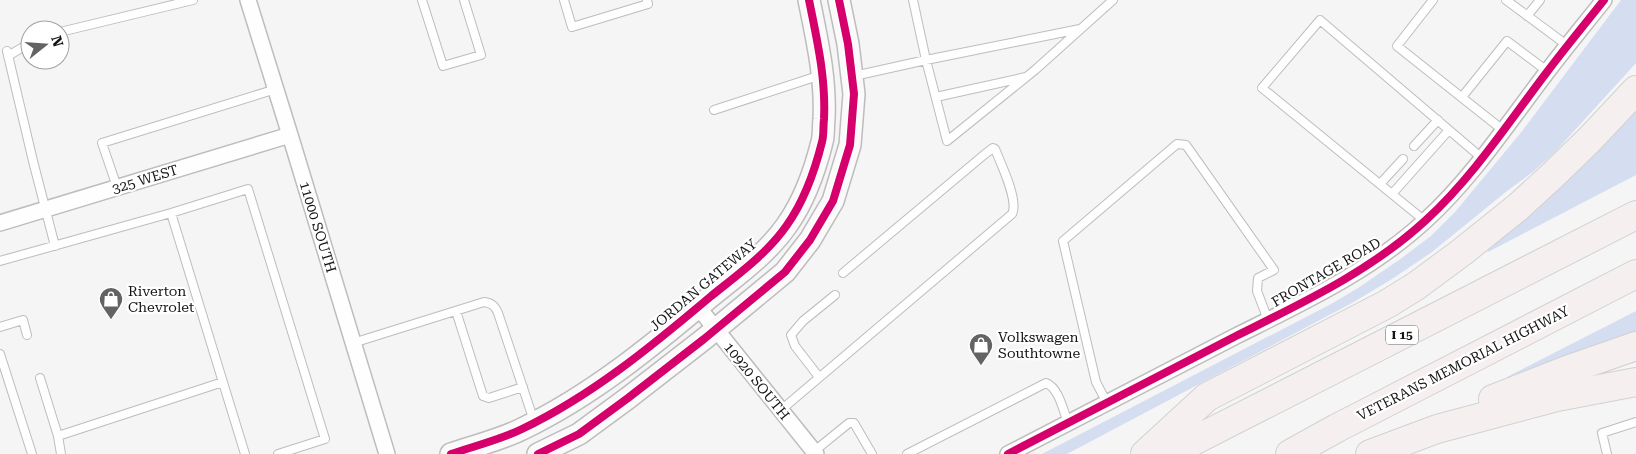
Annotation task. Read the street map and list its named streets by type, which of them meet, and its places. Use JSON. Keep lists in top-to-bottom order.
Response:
{
  "streets": {
    "highway": ["I 15", "VETERANS MEMORIAL HIGHWAY"],
    "main road": ["JORDAN GATEWAY"],
    "street": [
      "325 WEST",
      "11000 SOUTH",
      "FRONTAGE ROAD",
      "10920 SOUTH"
    ]
  },
  "crossings": [
    ["325 WEST", "11000 SOUTH"],
    ["JORDAN GATEWAY", "10920 SOUTH"]
  ],
  "places": {
    "shop": ["Riverton Chevrolet", "Volkswagen Southtowne"]
  },
  "north": "right"
}
